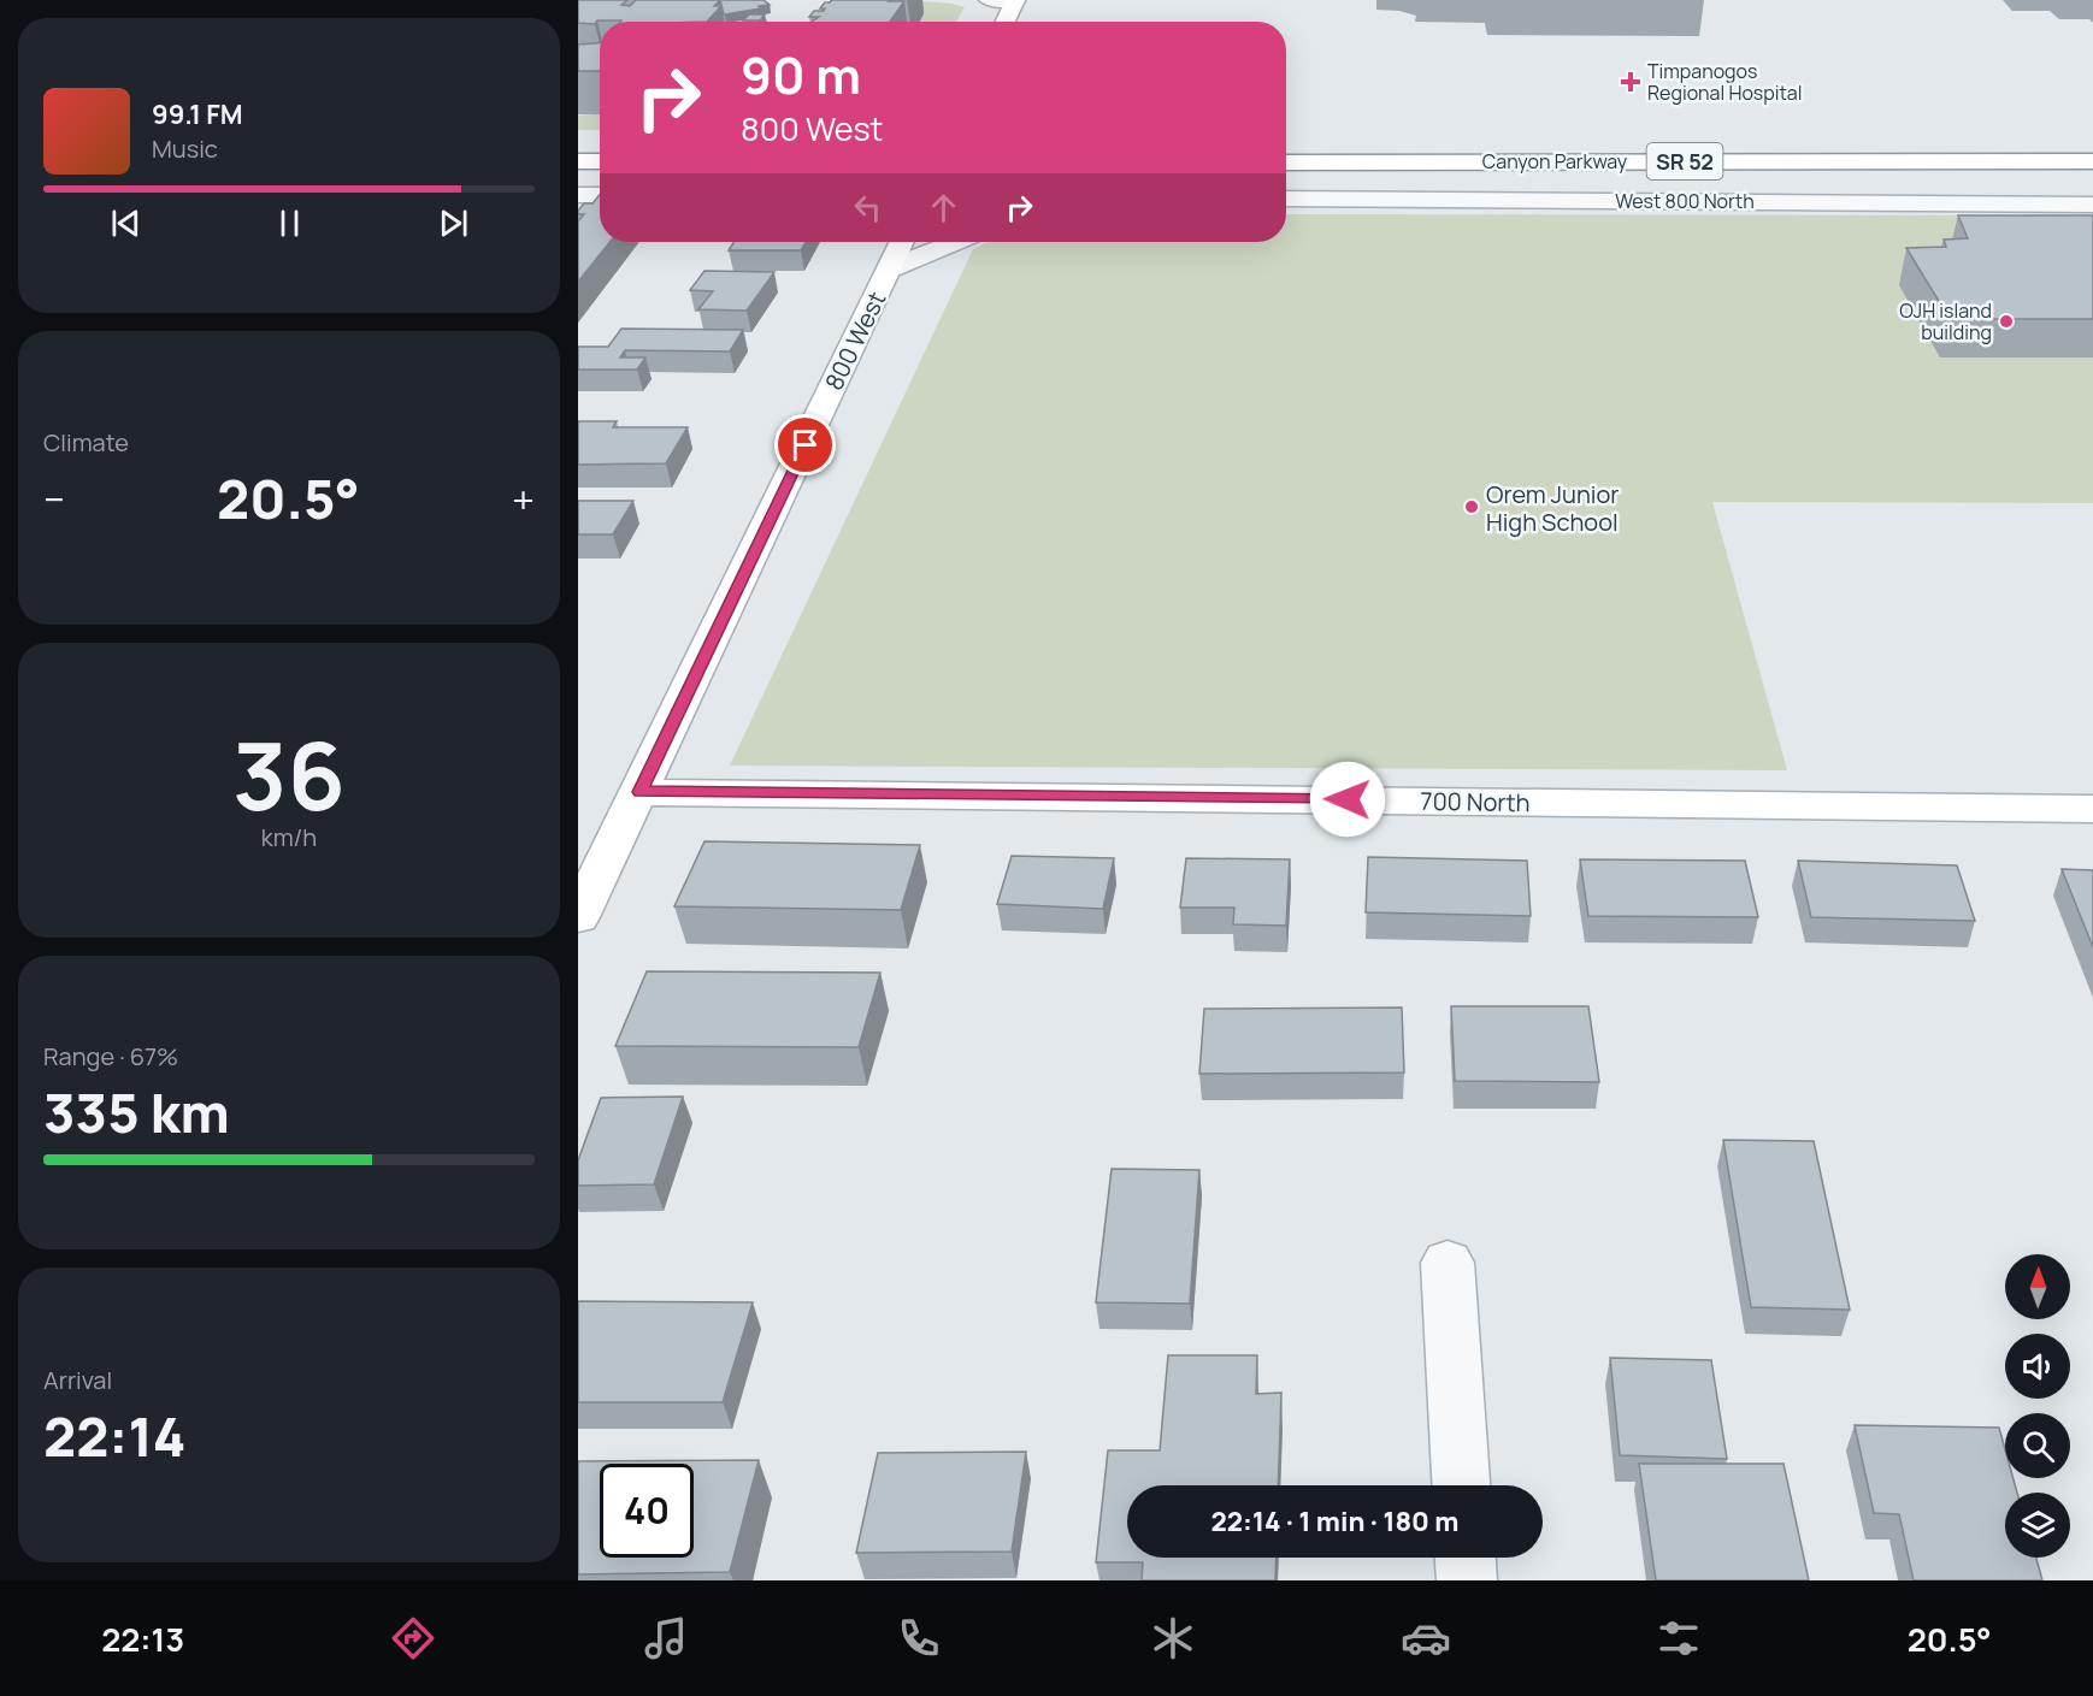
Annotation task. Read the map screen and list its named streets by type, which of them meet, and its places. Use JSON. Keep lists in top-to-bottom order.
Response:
{
  "streets": {
    "main road": [
      "Canyon Parkway",
      "SR 52",
      "800 West",
      "700 North"
    ],
    "street": ["West 800 North"]
  },
  "crossings": [
    ["800 West", "700 North"]
  ],
  "places": {
    "health": ["Timpanogos Regional Hospital"],
    "other": ["OJH island building", "Orem Junior High School"]
  },
  "north": "top",
  "page": {
    "turn": ["90 m", "800 West"],
    "song": ["99.1 FM", "Music"],
    "tile": [
      "Climate",
      ["36", "km/h"],
      ["Range · 67%", "335 km"],
      ["Arrival", "22:14"]
    ],
    "heat": ["−", "20.5°", "+"],
    "limit": "40",
    "trip": "22:14 · 1 min · 180 m",
    "tabs": ["22:13", "20.5°"]
  }
}
